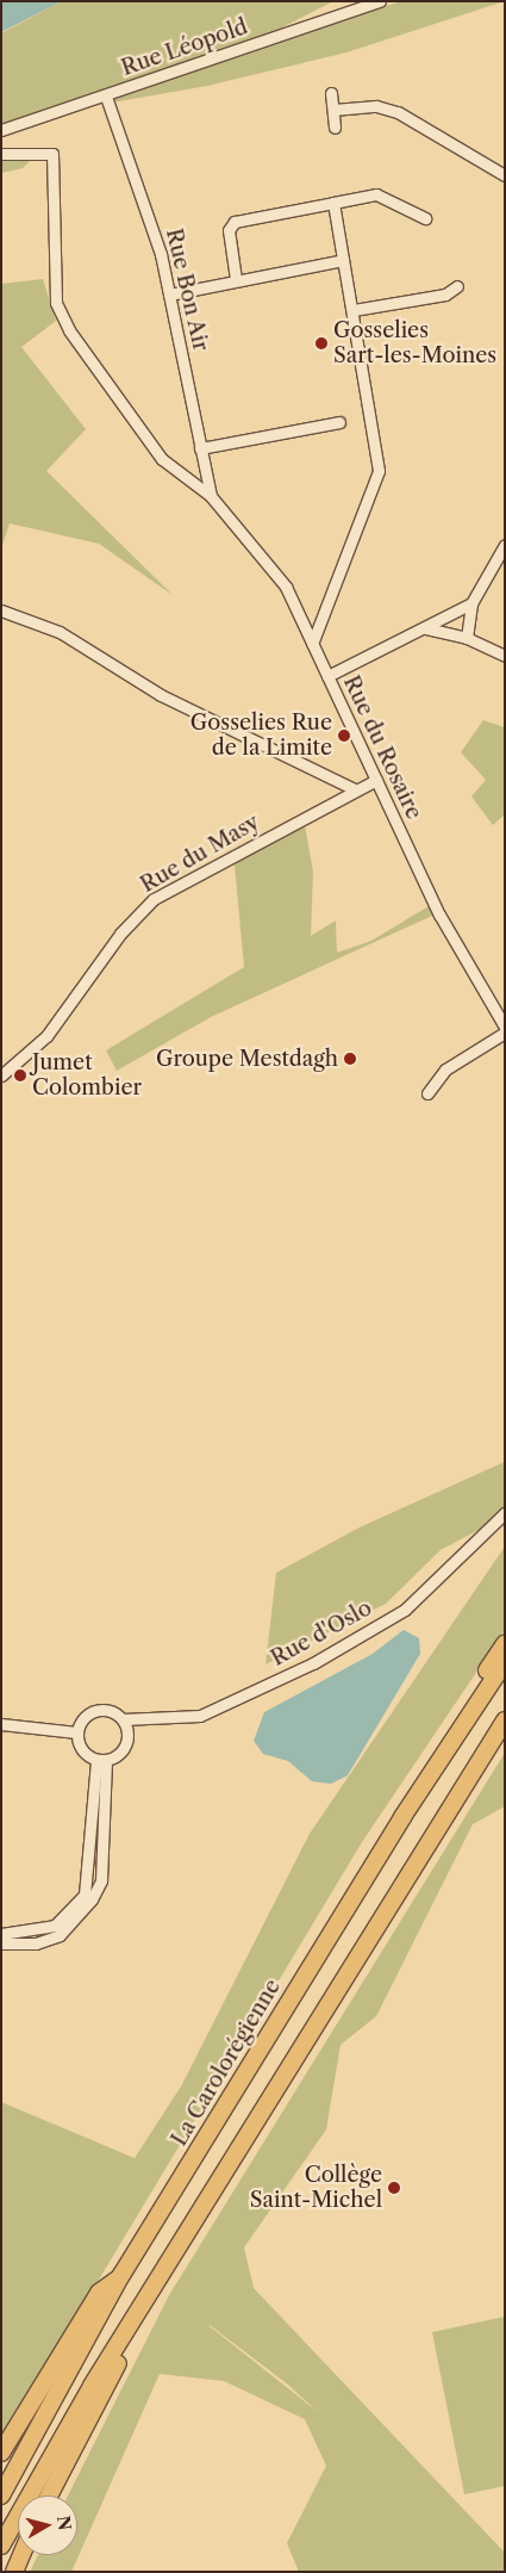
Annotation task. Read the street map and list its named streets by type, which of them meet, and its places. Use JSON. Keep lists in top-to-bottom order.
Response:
{
  "streets": {
    "highway": ["La Carolorégienne"],
    "street": [
      "Rue Léopold",
      "Rue Bon Air",
      "Rue du Rosaire",
      "Rue du Masy",
      "Rue d'Oslo"
    ]
  },
  "crossings": [
    ["Rue Léopold", "Rue Bon Air"],
    ["Rue Bon Air", "Rue du Rosaire"],
    ["Rue du Rosaire", "Rue du Masy"]
  ],
  "places": [
    "Gosselies Sart-les-Moines",
    "Gosselies Rue de la Limite",
    "Groupe Mestdagh",
    "Jumet Colombier",
    "Collège Saint-Michel"
  ],
  "north": "right"
}
